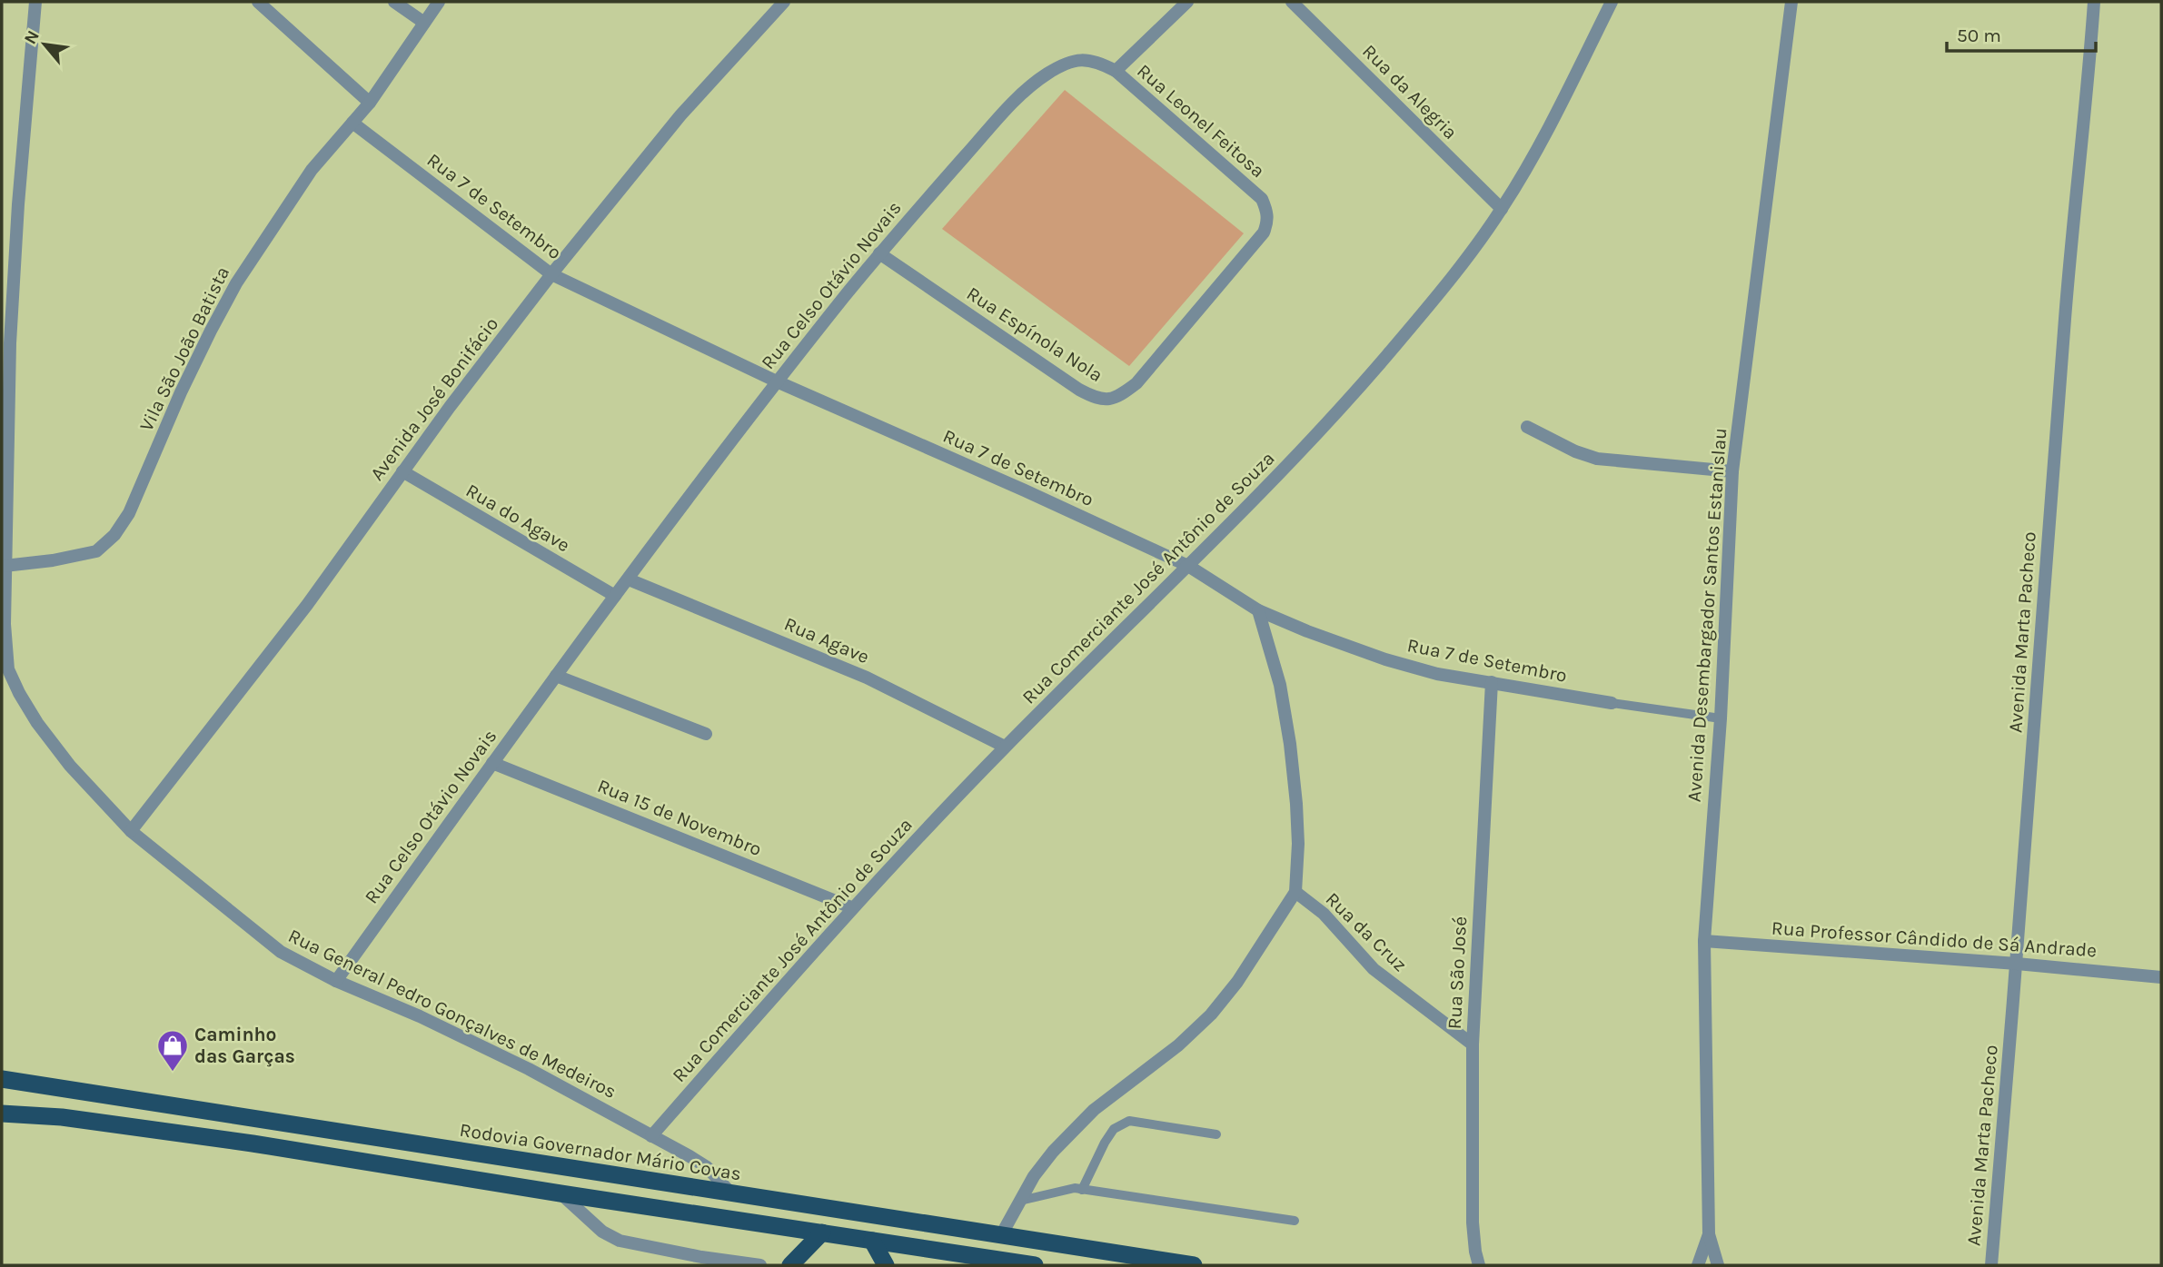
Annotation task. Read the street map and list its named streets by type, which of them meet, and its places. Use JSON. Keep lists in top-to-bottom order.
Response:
{
  "streets": {
    "highway": ["Rodovia Governador Mário Covas"],
    "street": [
      "Rua da Alegria",
      "Rua Leonel Feitosa",
      "Rua 7 de Setembro",
      "Rua Celso Otávio Novais",
      "Rua Espínola Nola",
      "Vila São João Batista",
      "Avenida José Bonifácio",
      "Rua do Agave",
      "Rua Comerciante José Antônio de Souza",
      "Avenida Desembargador Santos Estanislau",
      "Avenida Marta Pacheco",
      "Rua Agave",
      "Rua 15 de Novembro",
      "Rua da Cruz",
      "Rua Professor Cândido de Sá Andrade",
      "Rua São José",
      "Rua General Pedro Gonçalves de Medeiros"
    ]
  },
  "crossings": [
    ["Rua da Alegria", "Rua Comerciante José Antônio de Souza"],
    ["Rua Leonel Feitosa", "Rua Celso Otávio Novais"],
    ["Rua Leonel Feitosa", "Rua Espínola Nola"],
    ["Rua 7 de Setembro", "Rua Celso Otávio Novais"],
    ["Rua 7 de Setembro", "Vila São João Batista"],
    ["Rua 7 de Setembro", "Avenida José Bonifácio"],
    ["Rua 7 de Setembro", "Rua Comerciante José Antônio de Souza"],
    ["Rua 7 de Setembro", "Avenida Desembargador Santos Estanislau"],
    ["Rua 7 de Setembro", "Rua São José"],
    ["Rua Celso Otávio Novais", "Rua Espínola Nola"],
    ["Rua Celso Otávio Novais", "Rua do Agave"],
    ["Rua Celso Otávio Novais", "Rua Agave"],
    ["Rua Celso Otávio Novais", "Rua 15 de Novembro"],
    ["Rua Celso Otávio Novais", "Rua General Pedro Gonçalves de Medeiros"],
    ["Vila São João Batista", "Rua General Pedro Gonçalves de Medeiros"],
    ["Avenida José Bonifácio", "Rua do Agave"],
    ["Avenida José Bonifácio", "Rua General Pedro Gonçalves de Medeiros"],
    ["Rua Comerciante José Antônio de Souza", "Rua Agave"],
    ["Rua Comerciante José Antônio de Souza", "Rua 15 de Novembro"],
    ["Rua Comerciante José Antônio de Souza", "Rua General Pedro Gonçalves de Medeiros"],
    ["Avenida Desembargador Santos Estanislau", "Rua Professor Cândido de Sá Andrade"],
    ["Avenida Marta Pacheco", "Rua Professor Cândido de Sá Andrade"],
    ["Rua da Cruz", "Rua São José"],
    ["Rua General Pedro Gonçalves de Medeiros", "Rodovia Governador Mário Covas"]
  ],
  "places": {
    "shop": ["Caminho das Garças"]
  },
  "scale_bar": "50 m",
  "north": "top left"
}
